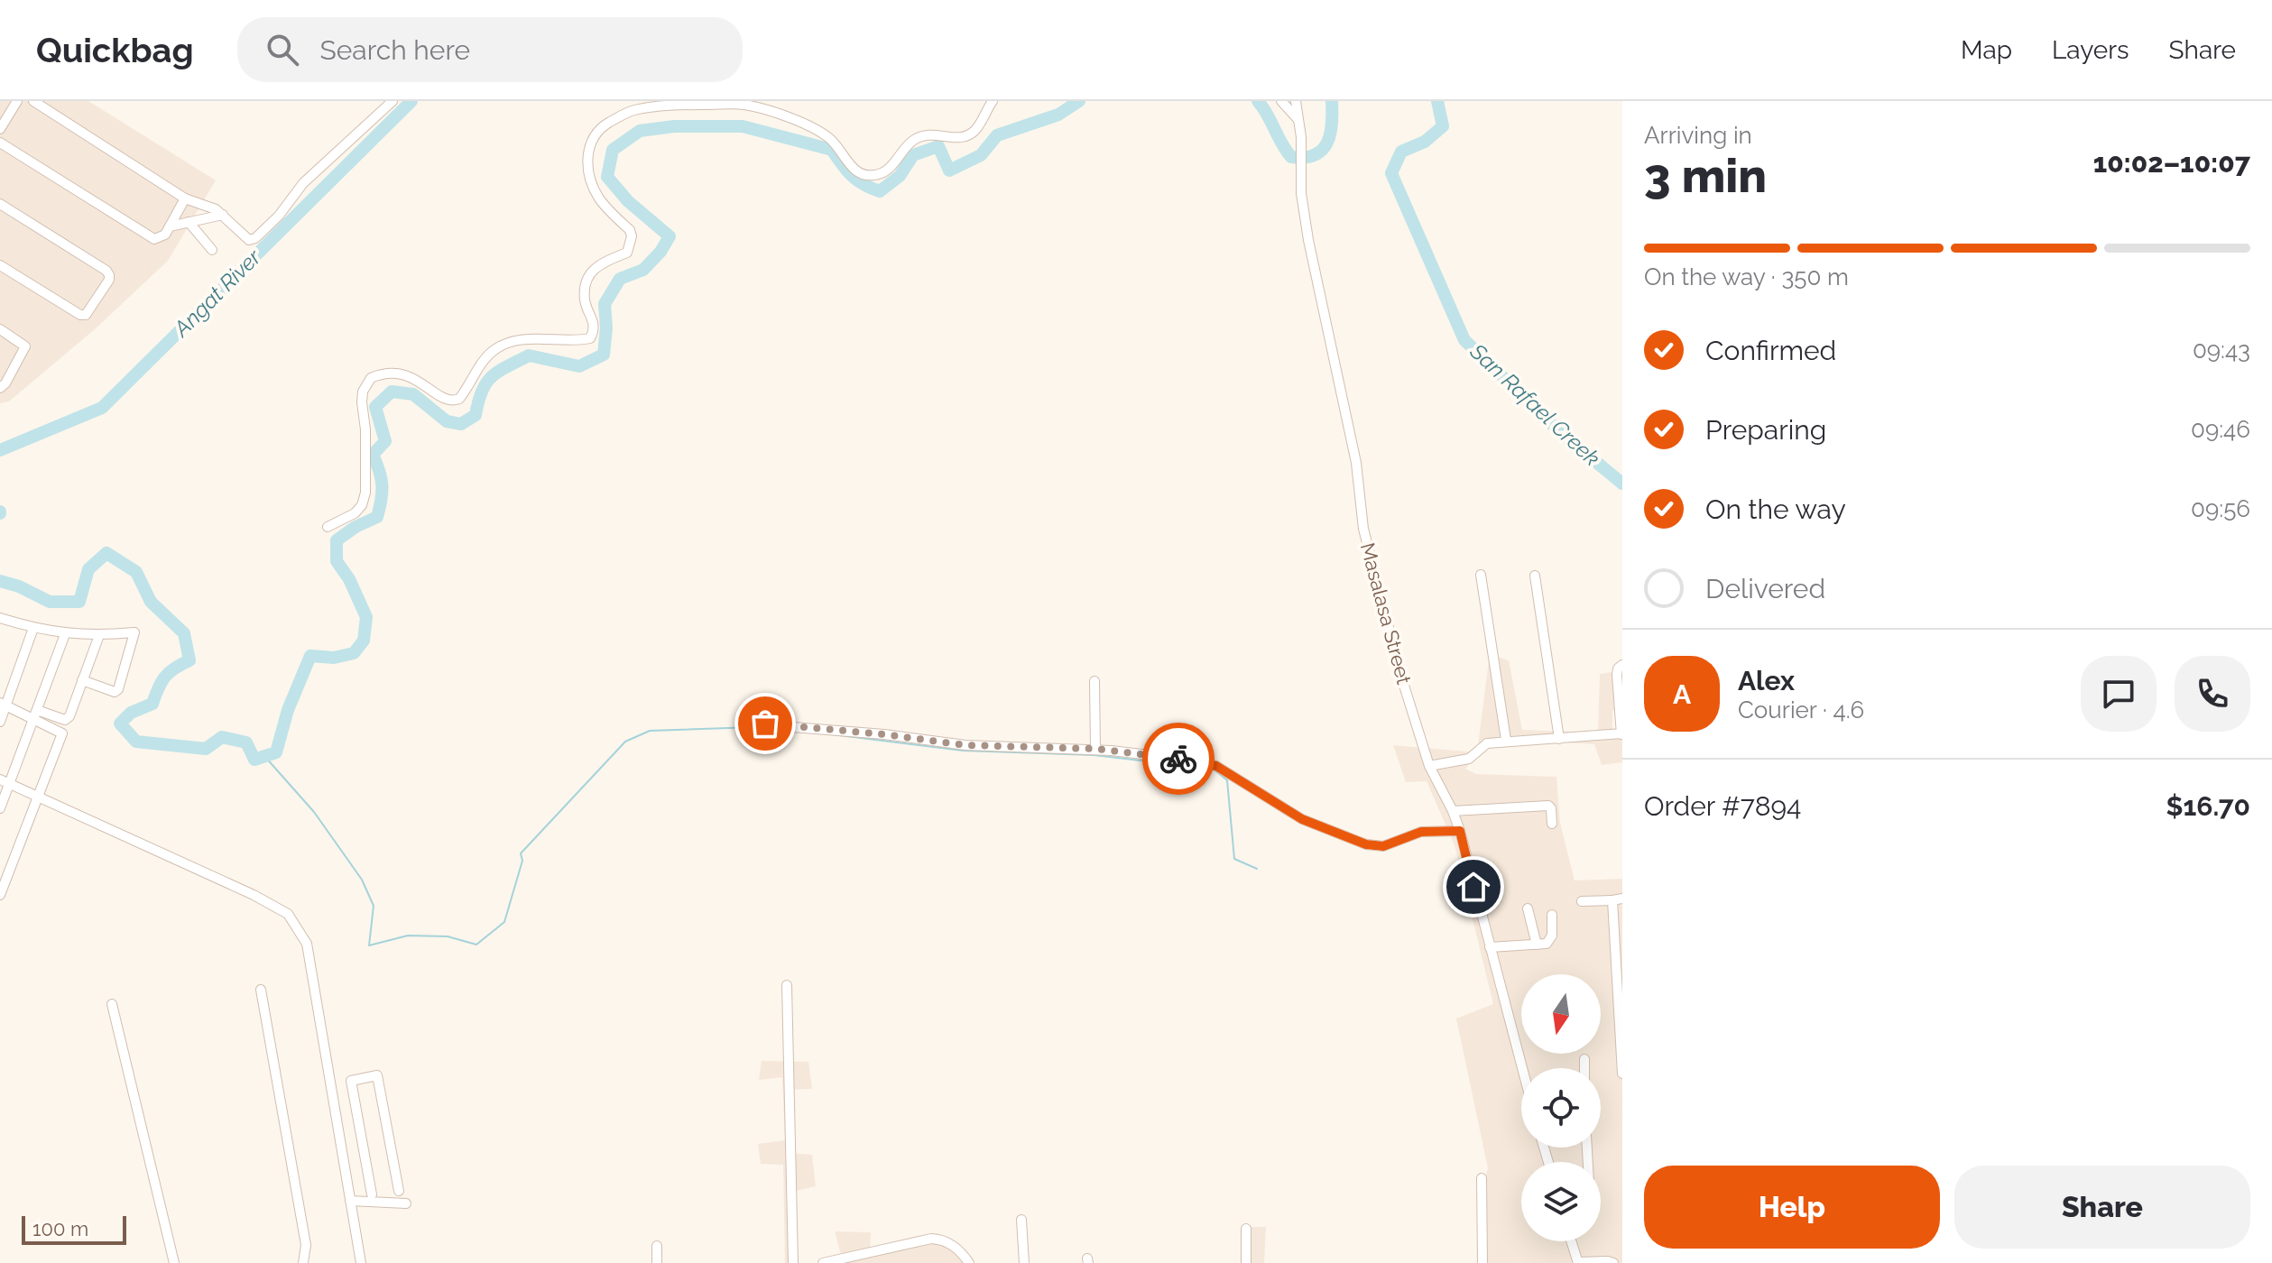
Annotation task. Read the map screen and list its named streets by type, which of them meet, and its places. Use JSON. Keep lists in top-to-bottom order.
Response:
{
  "streets": {
    "street": ["Masalasa Street"]
  },
  "water": ["Angat River", "San Rafael Creek"],
  "scale_bar": "100 m",
  "north": "bottom",
  "page": {
    "header": "Quickbag",
    "search": "Search here",
    "nav": ["Map", "Layers", "Share"],
    "heading": ["3 min", "Arriving in", "10:02–10:07"],
    "panel": [
      "Alex",
      "Courier · 4.6",
      "Order #7894",
      "$16.70"
    ],
    "bar": "On the way · 350 m",
    "list": [
      ["Confirmed", "09:43"],
      ["Preparing", "09:46"],
      ["On the way", "09:56"],
      "Delivered"
    ],
    "round": "A",
    "buttons": ["Help", "Share"],
    "scale": "100 m"
  }
}
